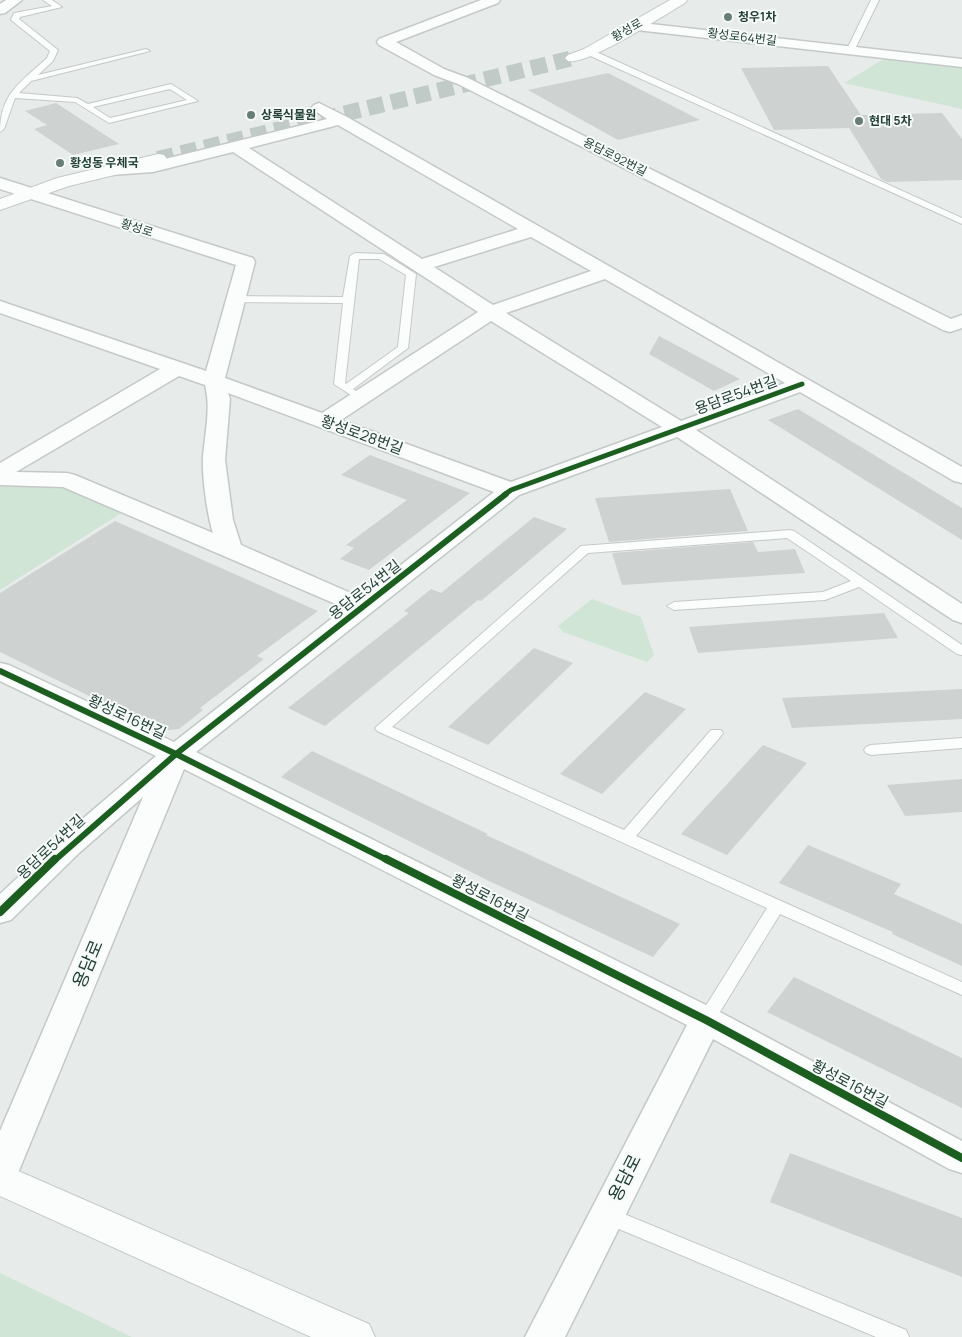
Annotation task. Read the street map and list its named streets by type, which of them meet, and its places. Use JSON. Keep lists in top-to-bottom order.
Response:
{
  "streets": {
    "street": [
      "황성로",
      "황성로64번길",
      "용담로92번길",
      "용담로54번길",
      "황성로28번길",
      "황성로16번길",
      "용담로"
    ]
  },
  "crossings": [
    ["황성로", "황성로64번길"],
    ["용담로54번길", "황성로28번길"],
    ["용담로54번길", "황성로16번길"],
    ["용담로54번길", "용담로"],
    ["황성로16번길", "용담로"]
  ],
  "places": [
    "청우1차",
    "상록식물원",
    "현대 5차",
    "황성동 우체국"
  ]
}
